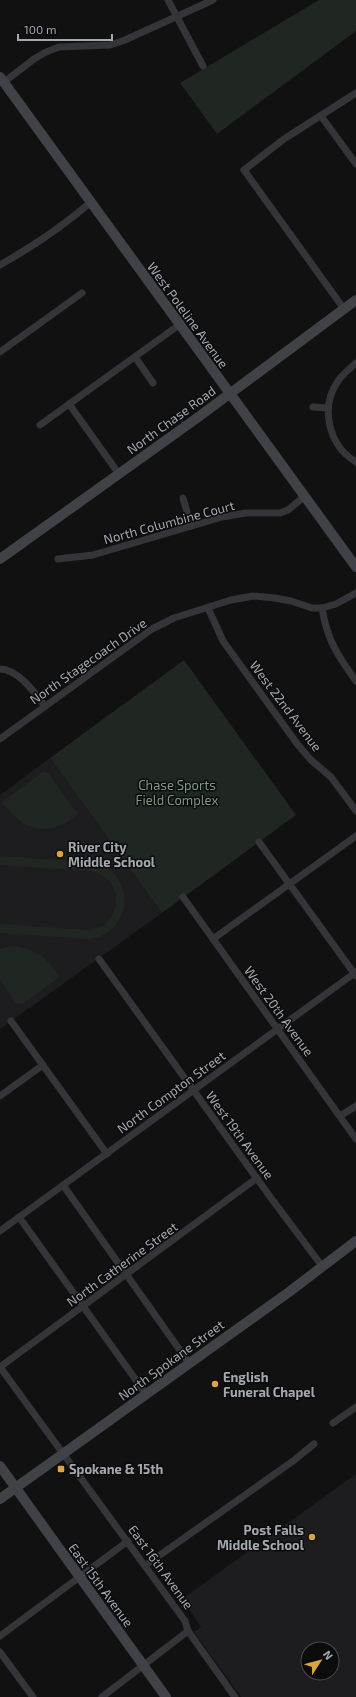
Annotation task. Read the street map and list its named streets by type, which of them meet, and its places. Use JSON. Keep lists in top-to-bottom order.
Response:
{
  "streets": {
    "street": [
      "West Poleline Avenue",
      "North Chase Road",
      "North Columbine Court",
      "North Stagecoach Drive",
      "West 22nd Avenue",
      "West 20th Avenue",
      "North Compton Street",
      "West 19th Avenue",
      "North Catherine Street",
      "North Spokane Street",
      "East 16th Avenue",
      "East 15th Avenue"
    ]
  },
  "crossings": [
    ["West Poleline Avenue", "North Chase Road"],
    ["West Poleline Avenue", "North Columbine Court"],
    ["North Stagecoach Drive", "West 22nd Avenue"],
    ["West 20th Avenue", "North Compton Street"],
    ["North Compton Street", "West 19th Avenue"],
    ["West 19th Avenue", "North Catherine Street"],
    ["West 19th Avenue", "North Spokane Street"],
    ["North Catherine Street", "East 16th Avenue"],
    ["North Spokane Street", "East 16th Avenue"],
    ["North Spokane Street", "East 15th Avenue"]
  ],
  "parks": ["Chase Sports Field Complex"],
  "places": {
    "other": ["River City Middle School", "English Funeral Chapel", "Post Falls Middle School"],
    "transit": ["Spokane & 15th"]
  },
  "scale_bar": "100 m",
  "north": "top right"
}
